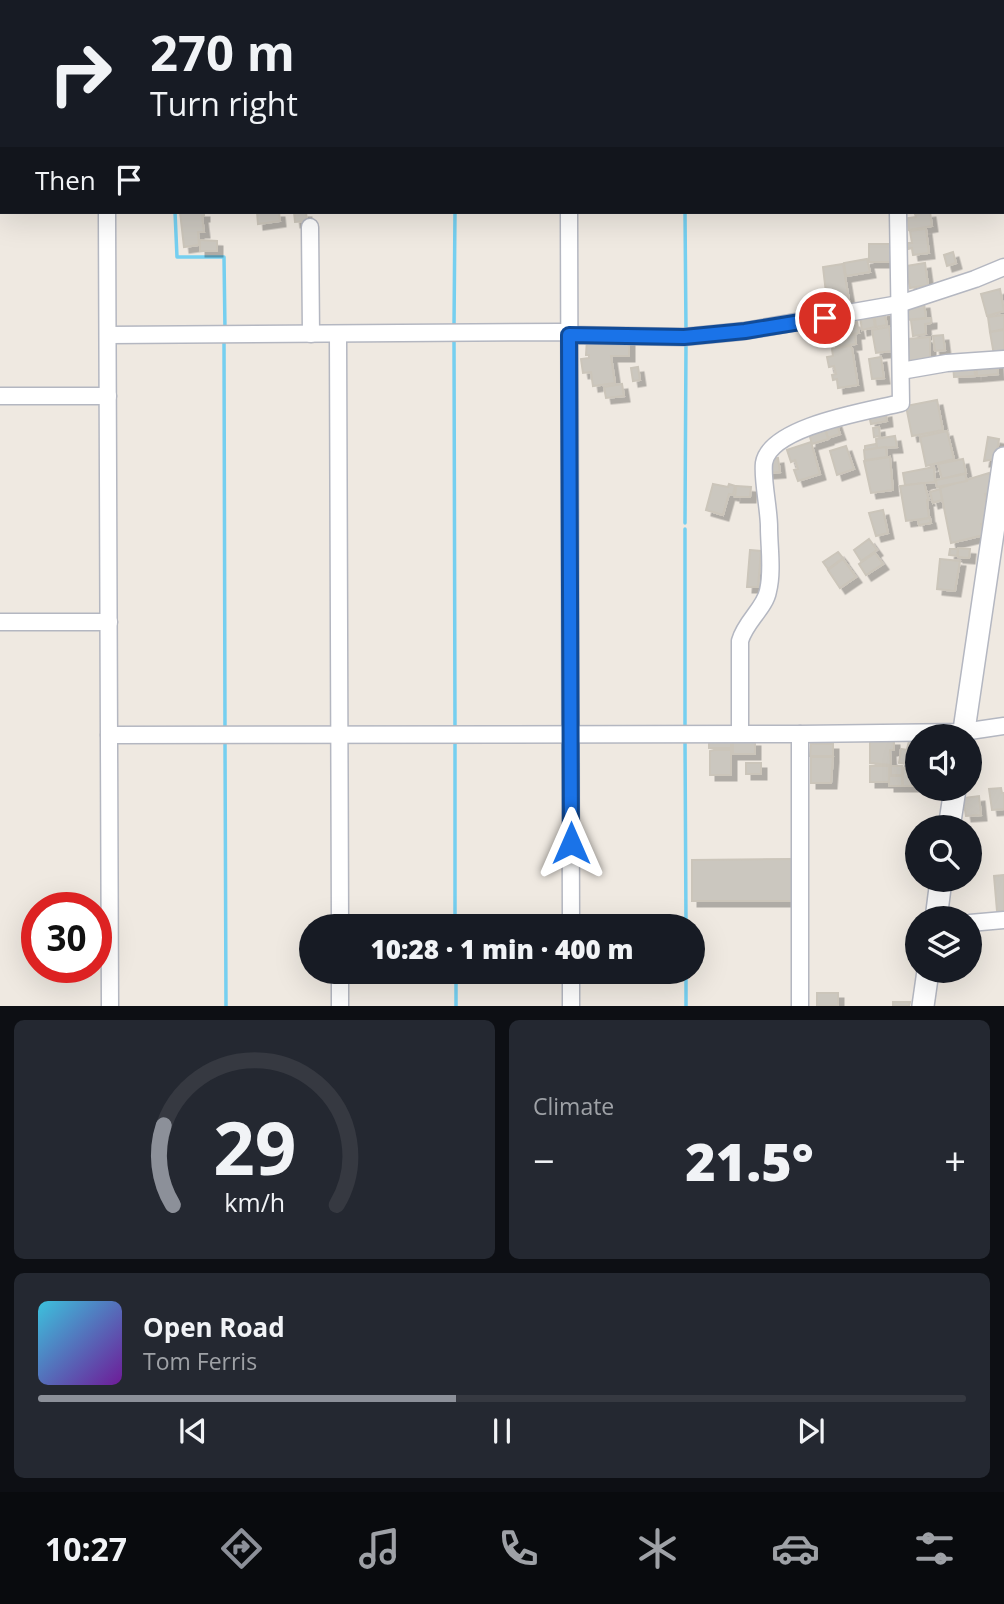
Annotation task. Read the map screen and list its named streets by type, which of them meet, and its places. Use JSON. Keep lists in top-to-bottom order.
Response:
{
  "page": {
    "turn": ["270 m", "Turn right"],
    "then": "Then",
    "limit": "30",
    "trip": "10:28 · 1 min · 400 m",
    "tile": "Climate",
    "heat": ["−", "21.5°", "+"],
    "song": ["Open Road", "Tom Ferris"],
    "tabs": "10:27",
    "gauge": ["29", "km/h"]
  }
}
